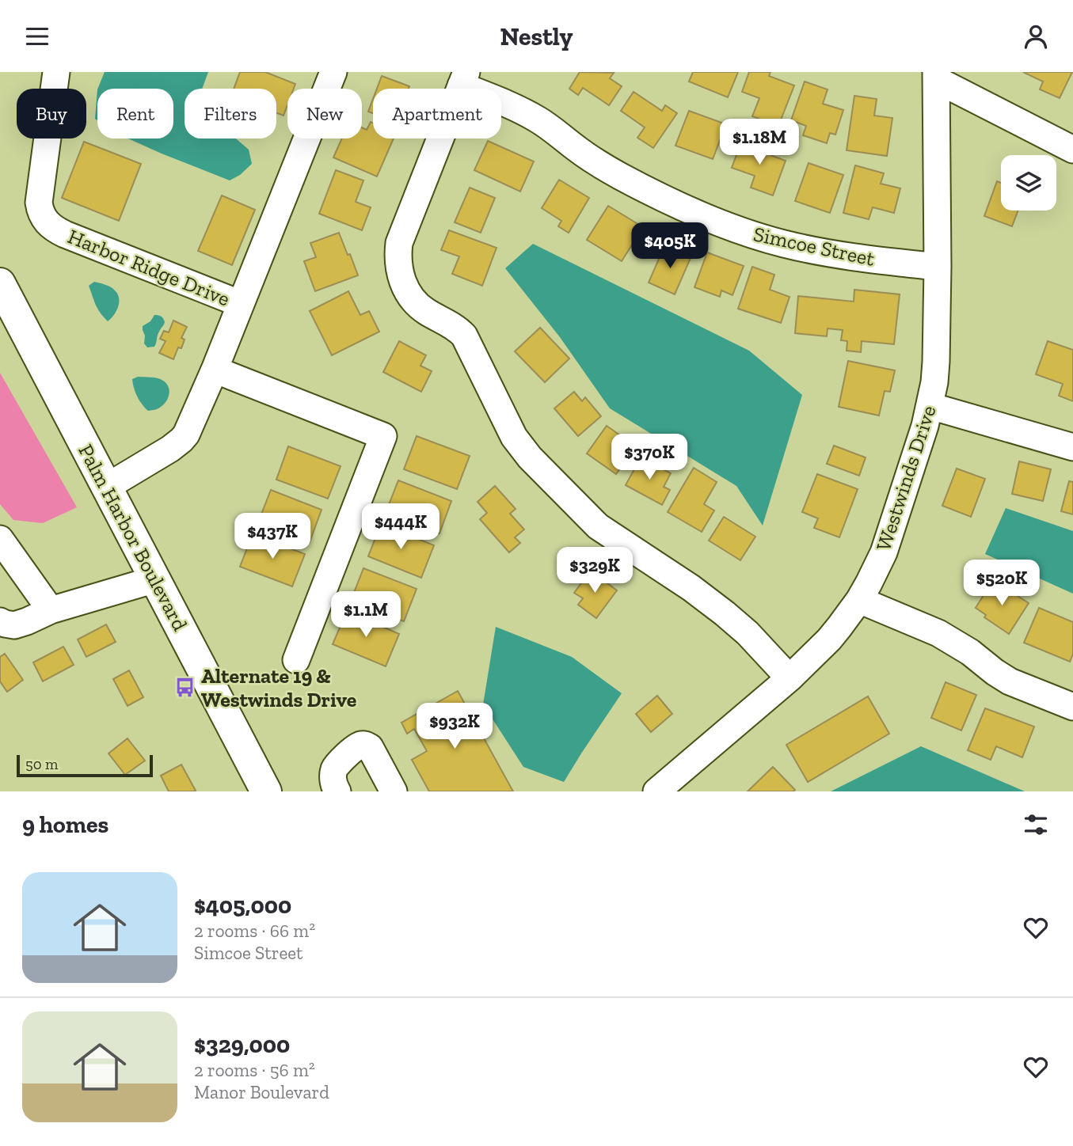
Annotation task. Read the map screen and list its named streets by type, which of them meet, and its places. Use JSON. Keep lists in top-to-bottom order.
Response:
{
  "streets": {
    "main road": ["Palm Harbor Boulevard"],
    "street": ["Simcoe Street", "Harbor Ridge Drive", "Westwinds Drive"]
  },
  "crossings": [
    ["Simcoe Street", "Westwinds Drive"],
    ["Harbor Ridge Drive", "Palm Harbor Boulevard"]
  ],
  "places": {
    "bus stop": ["Alternate 19 & Westwinds Drive"]
  },
  "scale_bar": "50 m",
  "page": {
    "header": "Nestly",
    "chip": [
      "Buy",
      "Rent",
      "Filters",
      "New",
      "Apartment"
    ],
    "price": [
      "$1.18M",
      "$405K",
      "$370K",
      "$444K",
      "$437K",
      "$329K",
      "$520K",
      "$1.1M",
      "$932K"
    ],
    "scale": "50 m",
    "heading": "9 homes",
    "list": [
      {
        "name": "$405,000",
        "note": "2 rooms · 66 m² · Simcoe Street"
      },
      {
        "name": "$329,000",
        "note": "2 rooms · 56 m² · Manor Boulevard"
      }
    ]
  }
}
